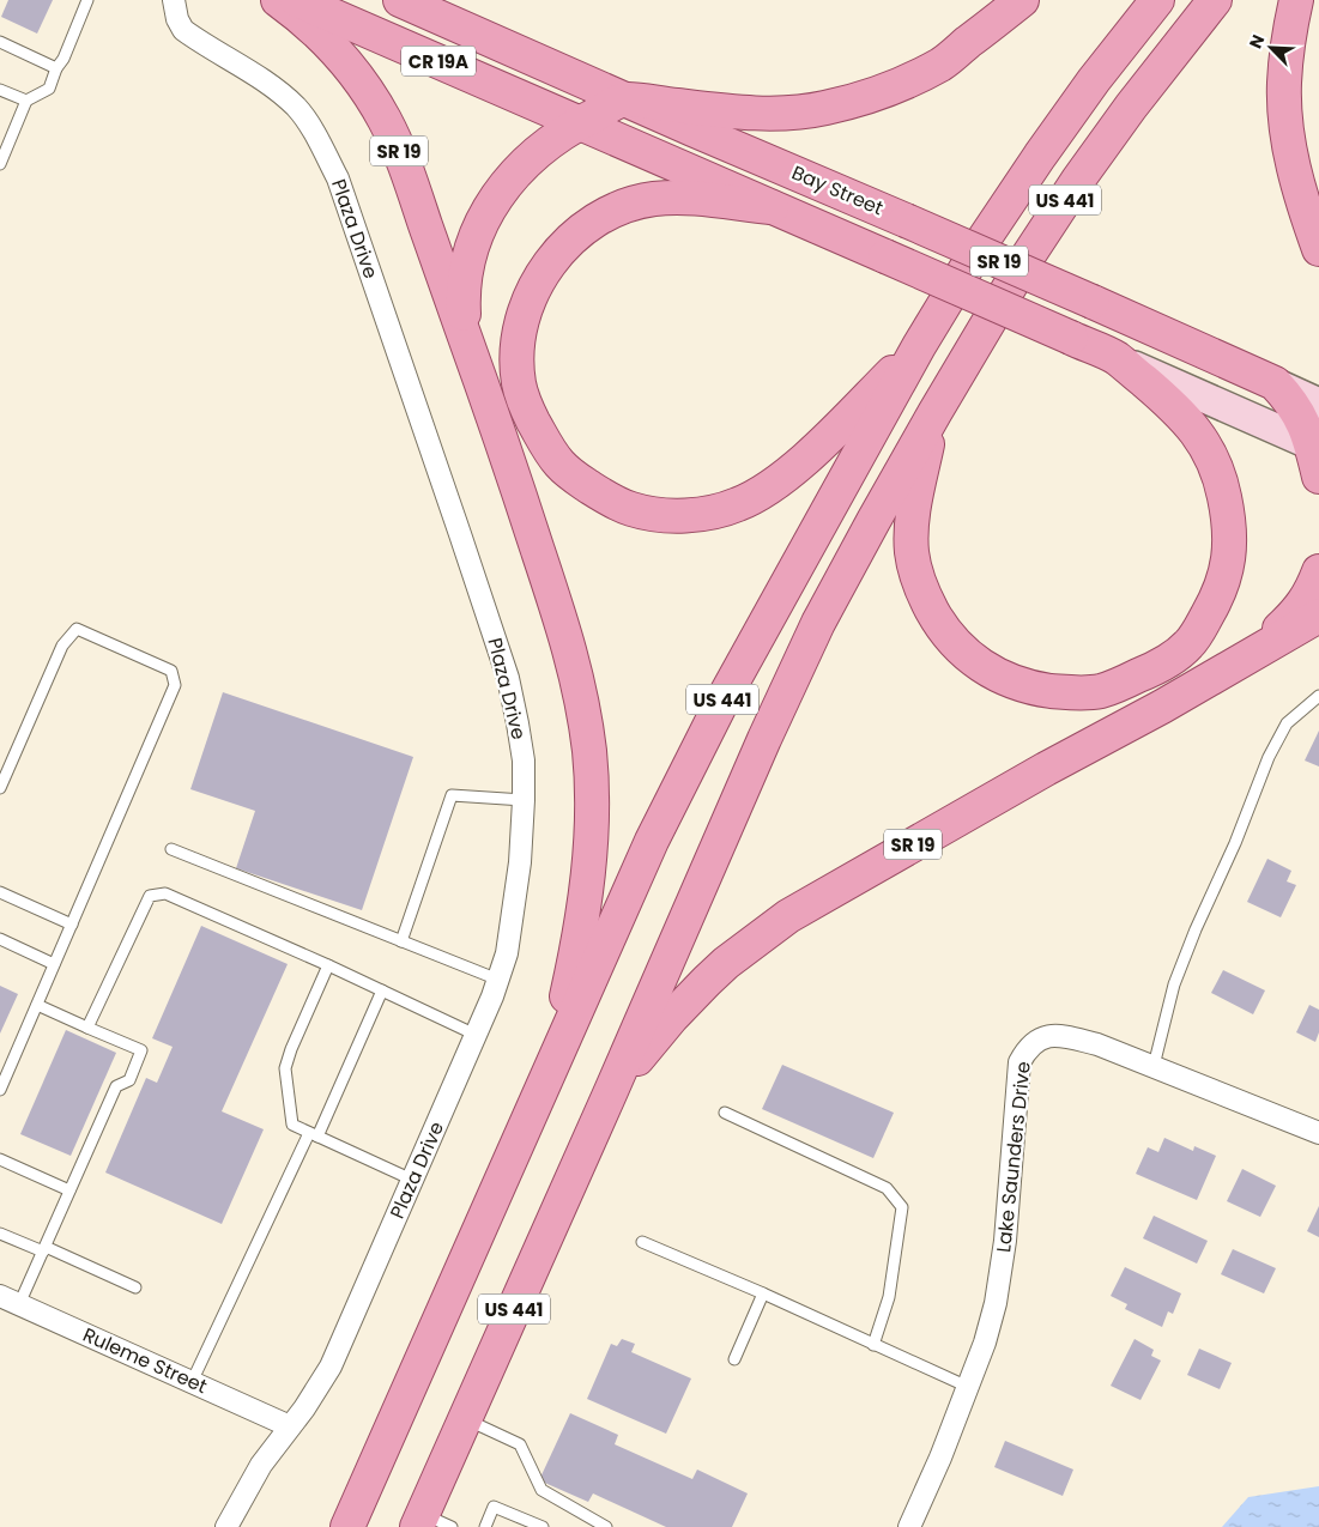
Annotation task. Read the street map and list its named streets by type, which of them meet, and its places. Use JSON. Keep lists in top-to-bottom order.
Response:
{
  "streets": {
    "main road": [
      "CR 19A",
      "SR 19",
      "Bay Street",
      "US 441"
    ],
    "street": ["Plaza Drive", "Lake Saunders Drive", "Ruleme Street"]
  },
  "crossings": [
    ["CR 19A", "SR 19"],
    ["SR 19", "Bay Street"],
    ["SR 19", "US 441"],
    ["Plaza Drive", "Ruleme Street"]
  ],
  "north": "top left"
}
